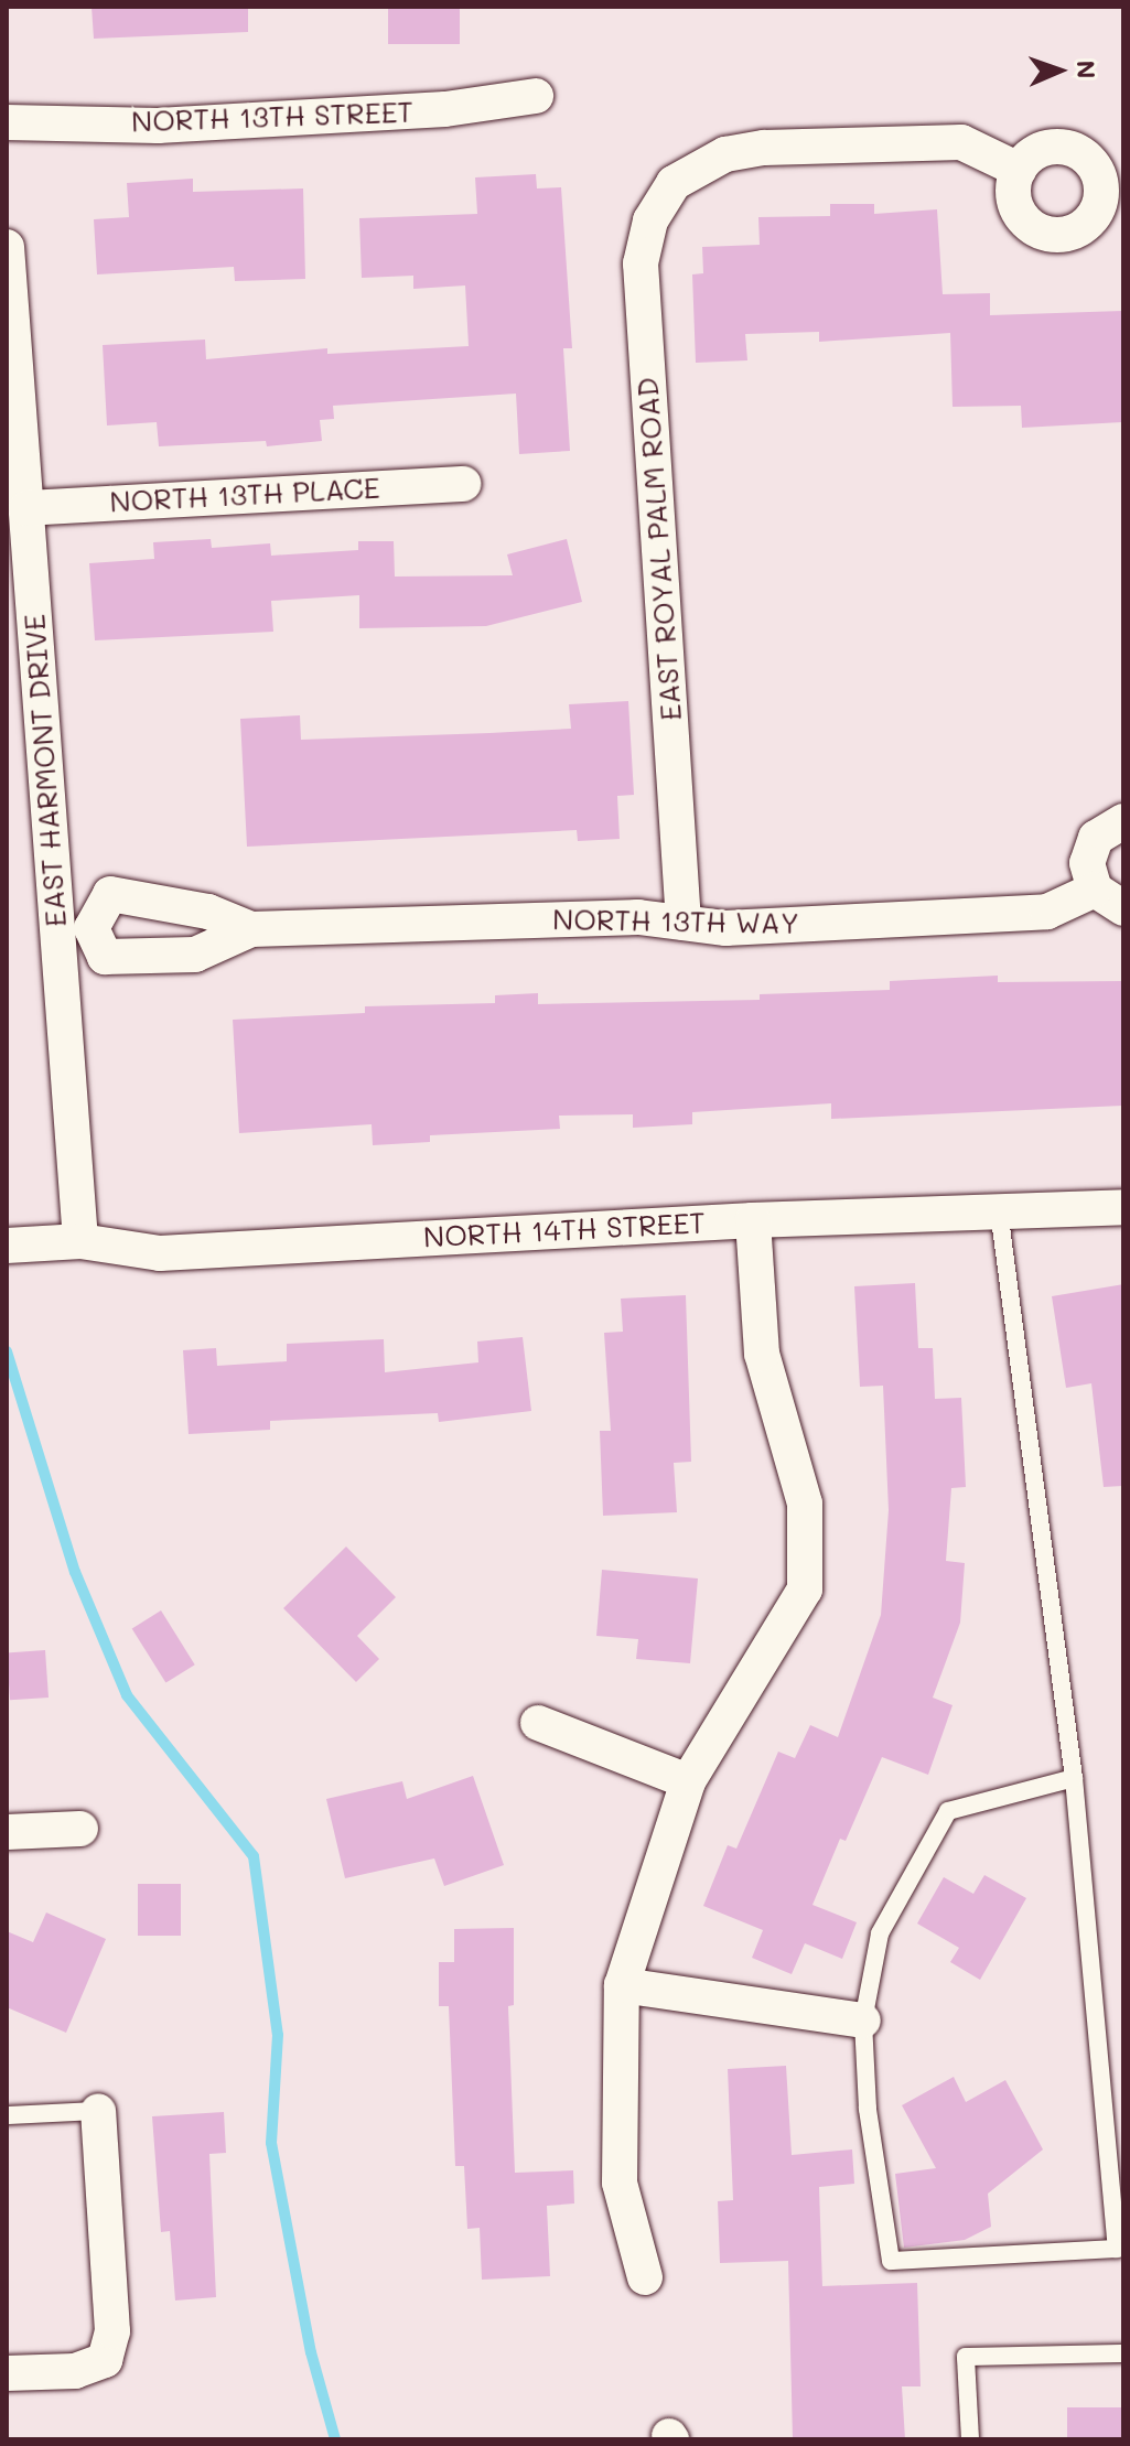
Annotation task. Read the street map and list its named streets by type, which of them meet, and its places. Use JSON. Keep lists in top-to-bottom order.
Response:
{
  "streets": {
    "street": [
      "NORTH 13TH STREET",
      "NORTH 13TH PLACE",
      "EAST ROYAL PALM ROAD",
      "EAST HARMONT DRIVE",
      "NORTH 13TH WAY",
      "NORTH 14TH STREET"
    ]
  },
  "crossings": [
    ["NORTH 13TH PLACE", "EAST HARMONT DRIVE"],
    ["EAST ROYAL PALM ROAD", "NORTH 13TH WAY"],
    ["EAST HARMONT DRIVE", "NORTH 14TH STREET"]
  ],
  "north": "right"
}
